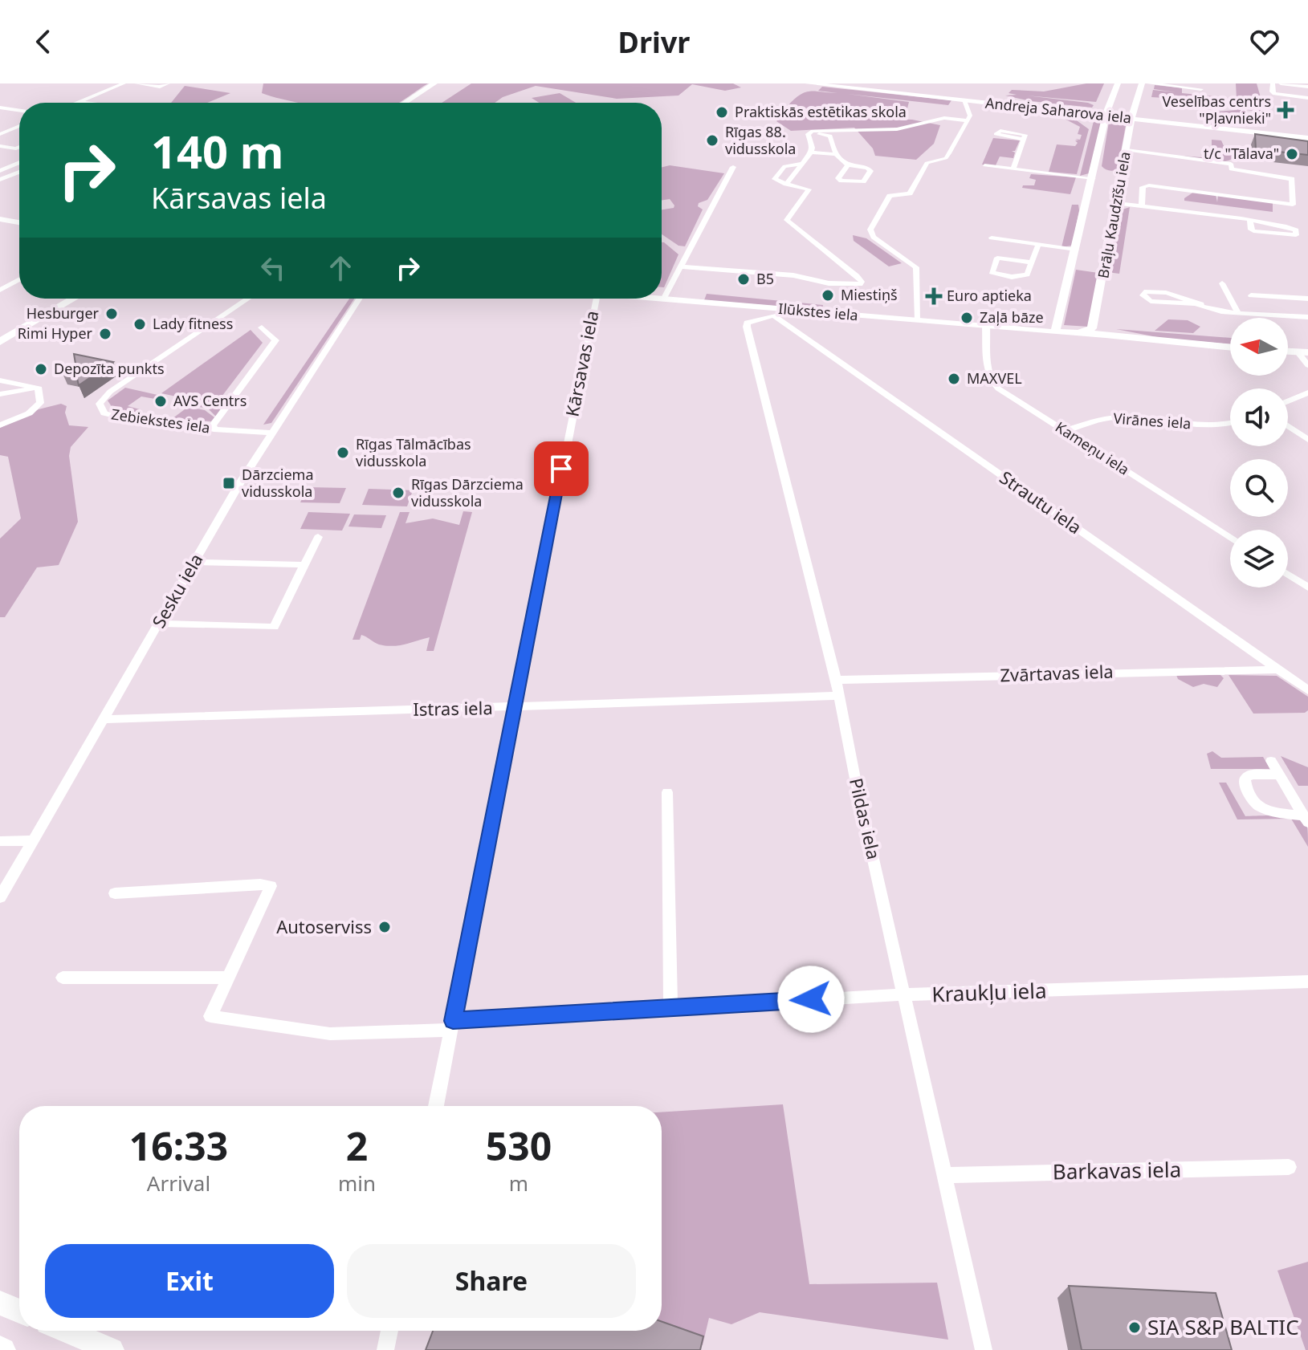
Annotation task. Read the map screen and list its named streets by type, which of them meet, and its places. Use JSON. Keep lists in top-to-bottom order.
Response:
{
  "streets": {
    "street": [
      "Andreja Saharova iela",
      "Brāļu Kaudzīšu iela",
      "Ilūkstes iela",
      "Kārsavas iela",
      "Zebiekstes iela",
      "Virānes iela",
      "Kameņu iela",
      "Strautu iela",
      "Sesku iela",
      "Zvārtavas iela",
      "Istras iela",
      "Pildas iela",
      "Kraukļu iela",
      "Barkavas iela"
    ]
  },
  "crossings": [
    ["Andreja Saharova iela", "Brāļu Kaudzīšu iela"],
    ["Brāļu Kaudzīšu iela", "Ilūkstes iela"],
    ["Ilūkstes iela", "Kameņu iela"],
    ["Ilūkstes iela", "Strautu iela"],
    ["Ilūkstes iela", "Pildas iela"],
    ["Kārsavas iela", "Istras iela"],
    ["Kārsavas iela", "Kraukļu iela"],
    ["Zebiekstes iela", "Sesku iela"],
    ["Virānes iela", "Kameņu iela"],
    ["Strautu iela", "Zvārtavas iela"],
    ["Strautu iela", "Pildas iela"],
    ["Sesku iela", "Istras iela"],
    ["Zvārtavas iela", "Pildas iela"],
    ["Istras iela", "Pildas iela"],
    ["Pildas iela", "Kraukļu iela"],
    ["Pildas iela", "Barkavas iela"]
  ],
  "places": {
    "health": ["Veselības centrs \"Pļavnieki\"", "Euro aptieka"],
    "other": [
      "Praktiskās estētikas skola",
      "Rīgas 88. vidusskola",
      "t/c \"Tālava\"",
      "B5",
      "Miestiņš",
      "Hesburger",
      "Zaļā bāze",
      "Lady fitness",
      "Rimi Hyper",
      "Depozīta punkts",
      "MAXVEL",
      "AVS Centrs",
      "Rīgas Tālmācības vidusskola",
      "Rīgas Dārzciema vidusskola",
      "Autoserviss",
      "SIA S&P BALTIC"
    ],
    "transit": ["Dārzciema vidusskola"]
  },
  "north": "left",
  "page": {
    "header": "Drivr",
    "turn": ["140 m", "Kārsavas iela"],
    "eta": [
      "16:33",
      "Arrival",
      "2",
      "min",
      "530",
      "m"
    ],
    "buttons": ["Exit", "Share"]
  }
}
